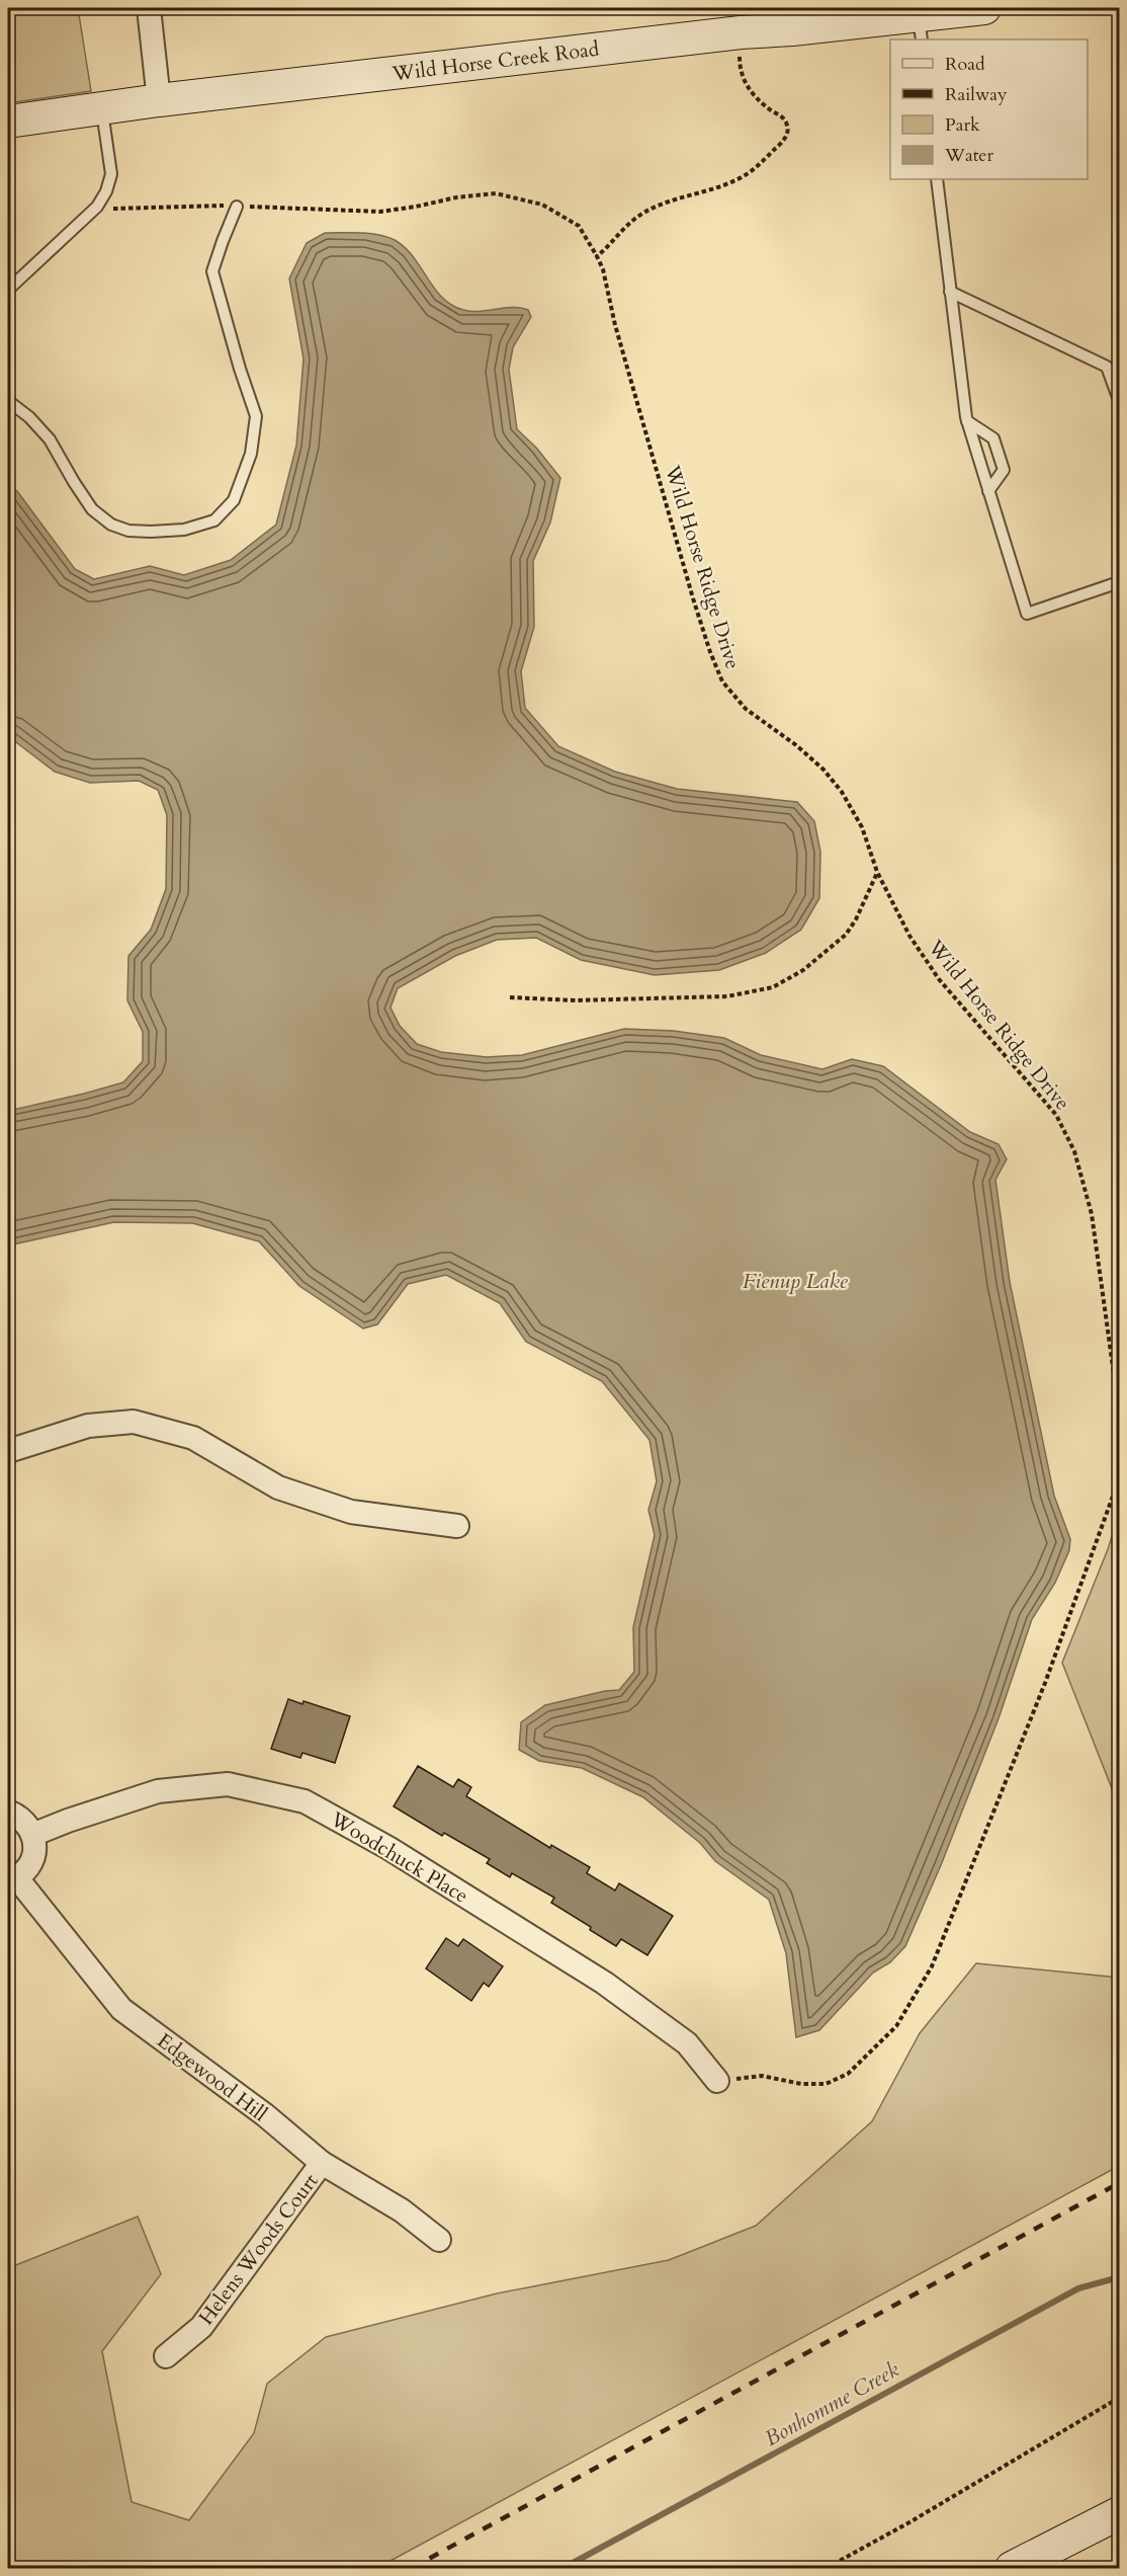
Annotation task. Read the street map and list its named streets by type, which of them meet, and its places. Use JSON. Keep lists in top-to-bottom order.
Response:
{
  "streets": {
    "main road": ["Wild Horse Creek Road"],
    "street": ["Woodchuck Place", "Edgewood Hill", "Helens Woods Court"],
    "path": ["Wild Horse Ridge Drive"]
  },
  "crossings": [
    ["Edgewood Hill", "Helens Woods Court"]
  ],
  "water": ["Fienup Lake", "Bonhomme Creek"],
  "legend": [
    "Road",
    "Railway",
    "Park",
    "Water"
  ]
}
